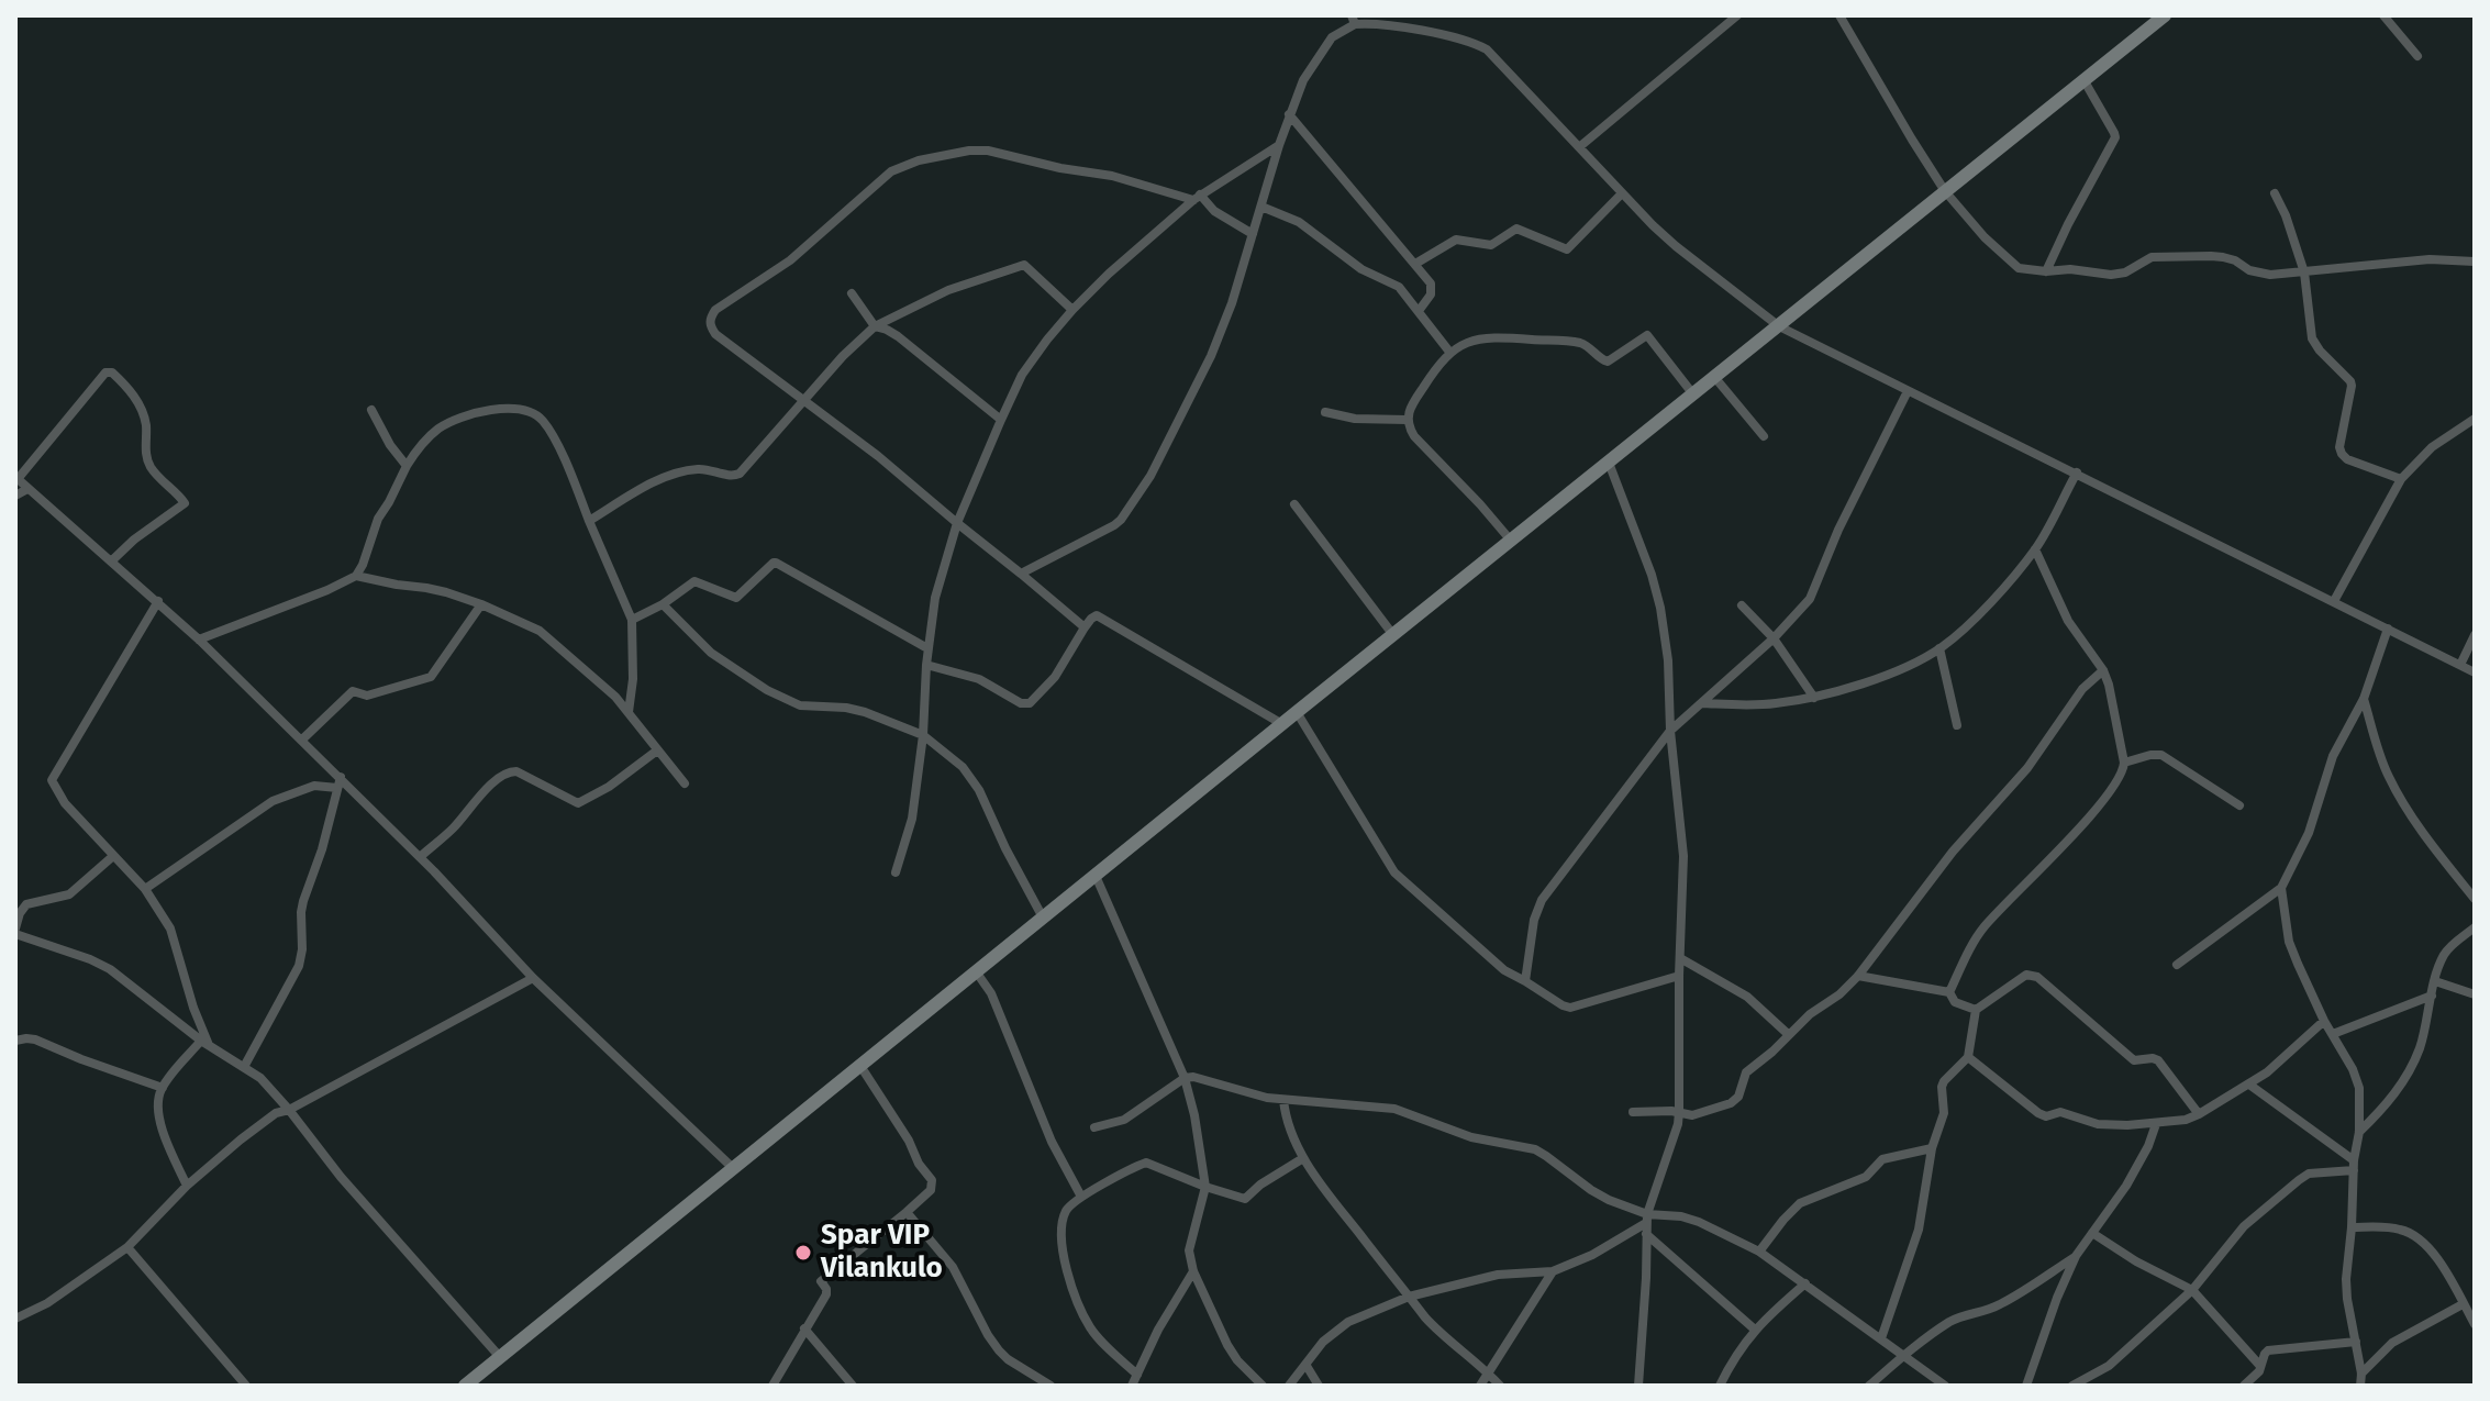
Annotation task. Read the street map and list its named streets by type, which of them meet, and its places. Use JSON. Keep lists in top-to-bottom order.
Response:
{
  "places": ["Spar VIP Vilankulo"]
}
